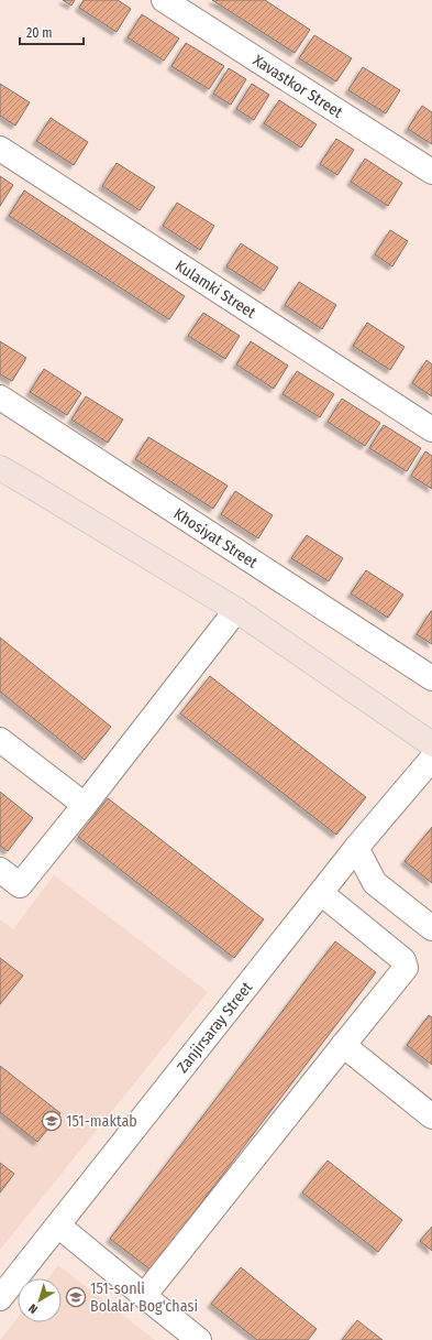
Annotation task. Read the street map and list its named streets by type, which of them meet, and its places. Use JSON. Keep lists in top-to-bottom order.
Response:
{
  "streets": {
    "street": [
      "Xavastkor Street",
      "Kulamki Street",
      "Khosiyat Street",
      "Zanjirsaray Street"
    ]
  },
  "places": {
    "school or university": ["151-maktab", "151-sonli Bolalar Bog'chasi"]
  },
  "scale_bar": "20 m",
  "north": "bottom left"
}
